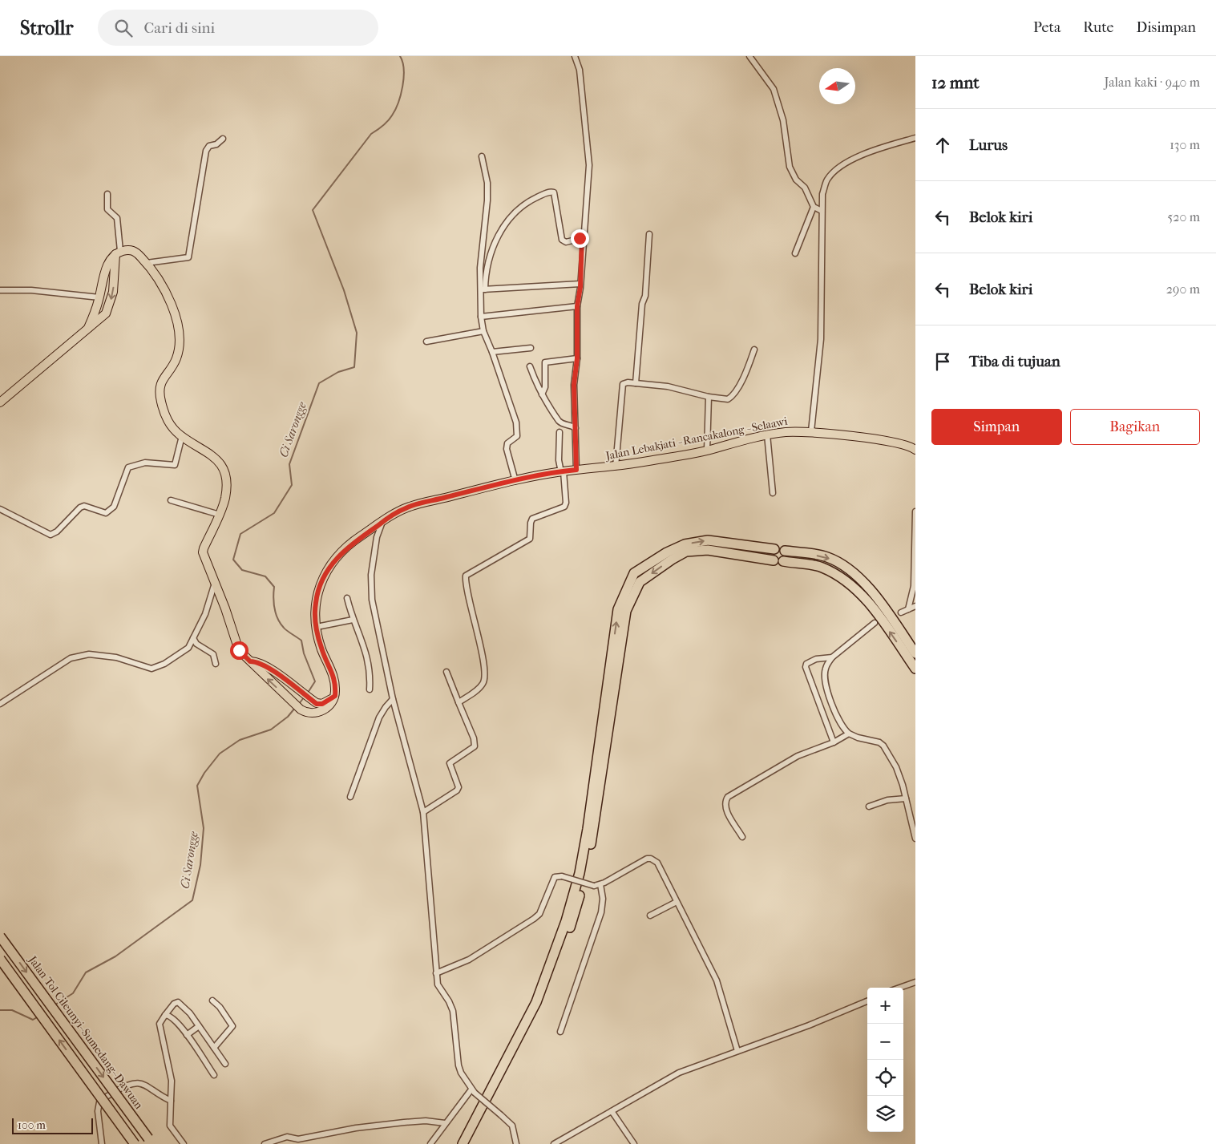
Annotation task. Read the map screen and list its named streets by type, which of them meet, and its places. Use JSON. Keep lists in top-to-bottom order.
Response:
{
  "streets": {
    "highway": ["Jalan Tol Cileunyi–Sumedang–Dawuan"],
    "main road": ["Jalan Lebakjati - Rancakalong - Selaawi"]
  },
  "water": ["Ci Sarongge"],
  "scale_bar": "100 m",
  "north": "left",
  "page": {
    "header": "Strollr",
    "search": "Cari di sini",
    "nav": ["Peta", "Rute", "Disimpan"],
    "heading": ["12 mnt", "Jalan kaki · 940 m"],
    "list": [
      ["Lurus", "130 m"],
      ["Belok kiri", "520 m"],
      ["Belok kiri", "290 m"],
      "Tiba di tujuan"
    ],
    "buttons": ["Simpan", "Bagikan"],
    "map_buttons": ["+", "−"],
    "scale": "100 m"
  }
}
